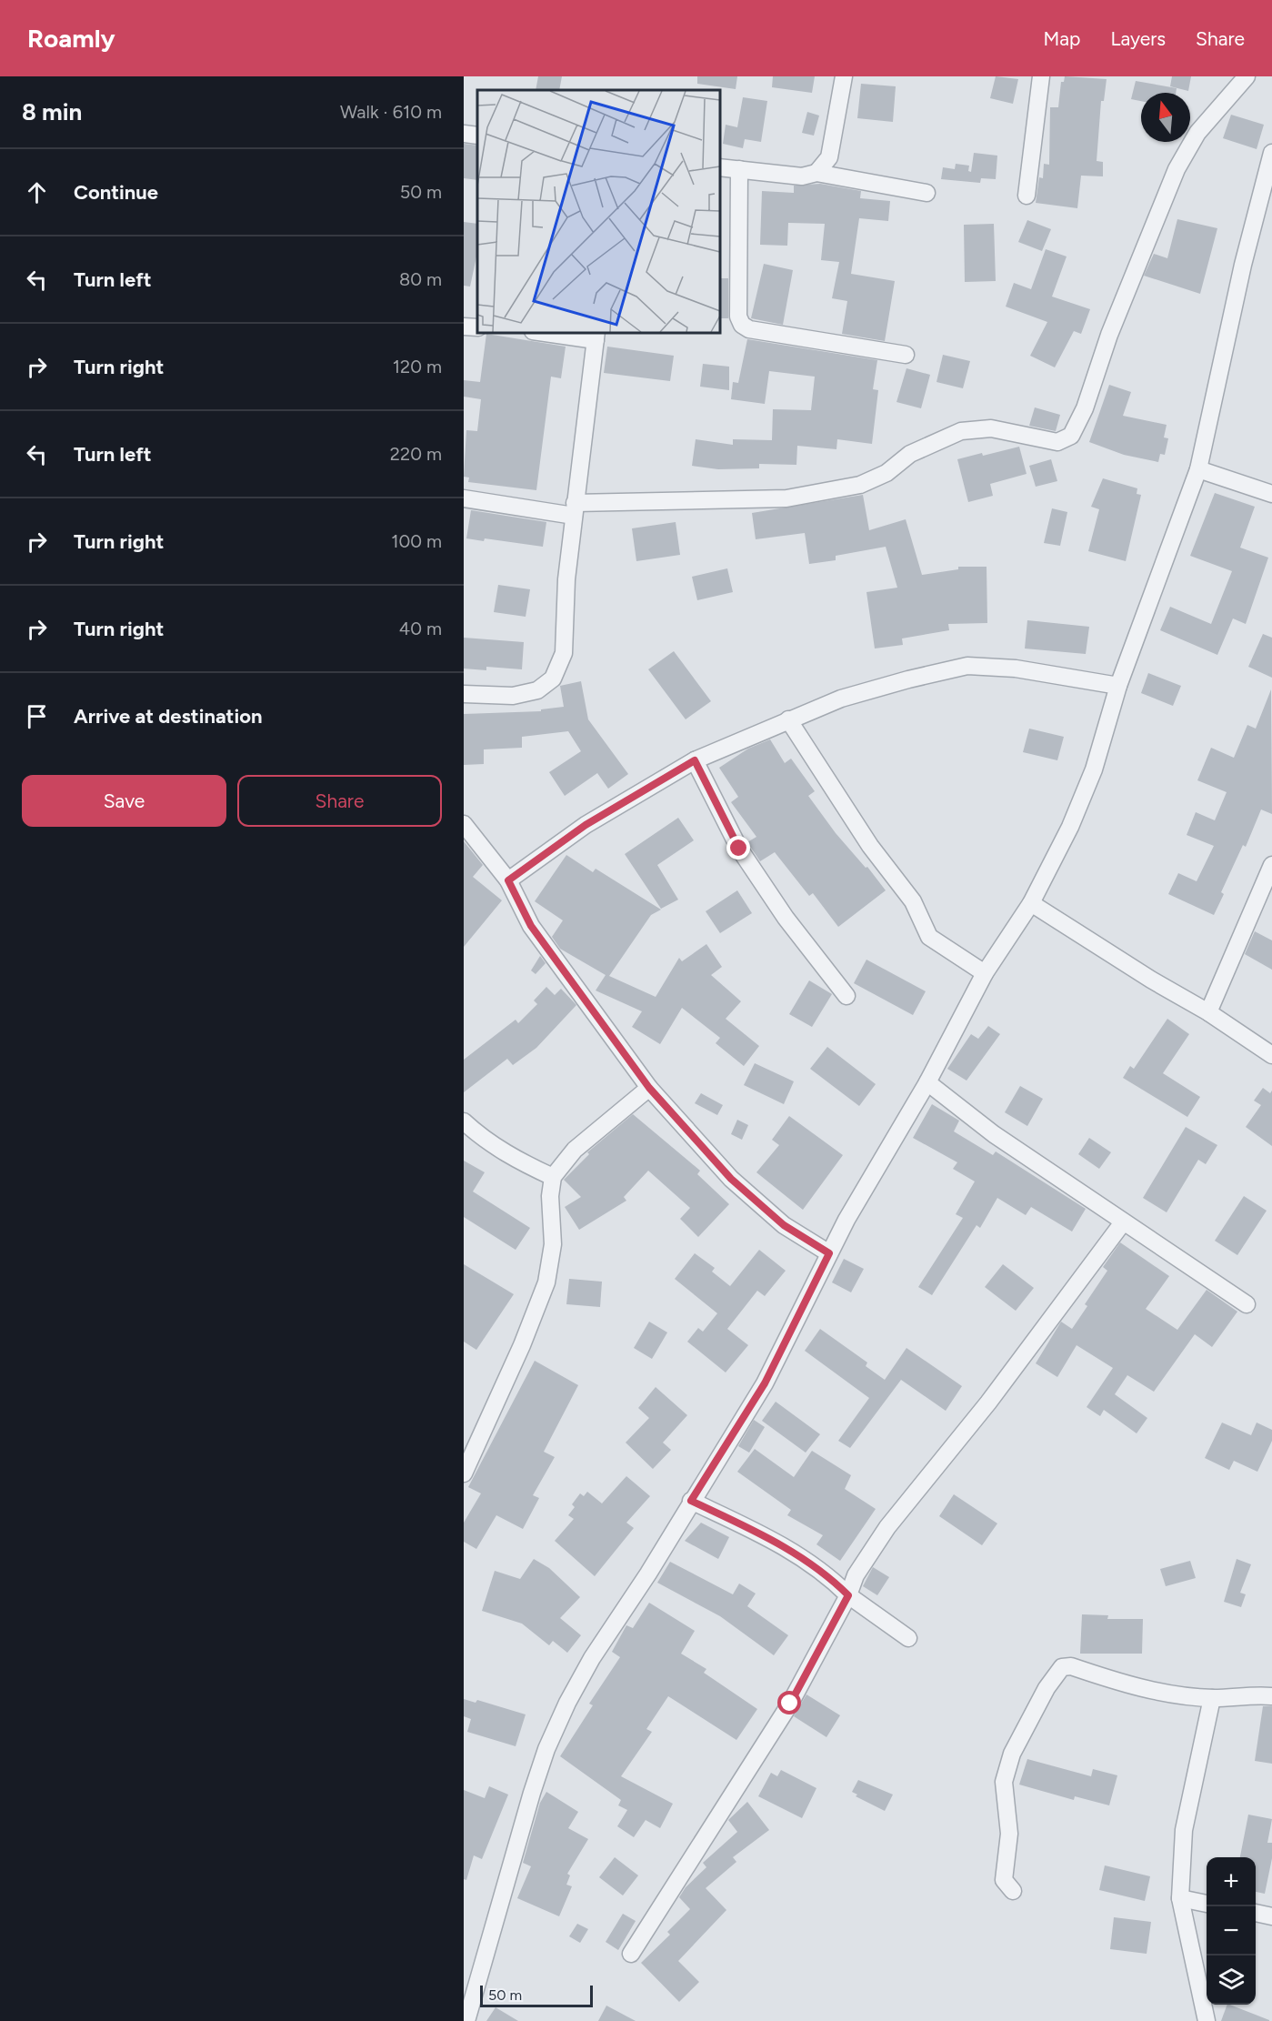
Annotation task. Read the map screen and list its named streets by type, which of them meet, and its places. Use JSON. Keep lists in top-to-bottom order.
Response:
{
  "scale_bar": "50 m",
  "north": "top",
  "page": {
    "header": "Roamly",
    "nav": ["Map", "Layers", "Share"],
    "heading": ["8 min", "Walk · 610 m"],
    "list": [
      ["Continue", "50 m"],
      ["Turn left", "80 m"],
      ["Turn right", "120 m"],
      ["Turn left", "220 m"],
      ["Turn right", "100 m"],
      ["Turn right", "40 m"],
      "Arrive at destination"
    ],
    "buttons": ["Save", "Share"],
    "map_buttons": ["+", "−"],
    "scale": "50 m"
  }
}
